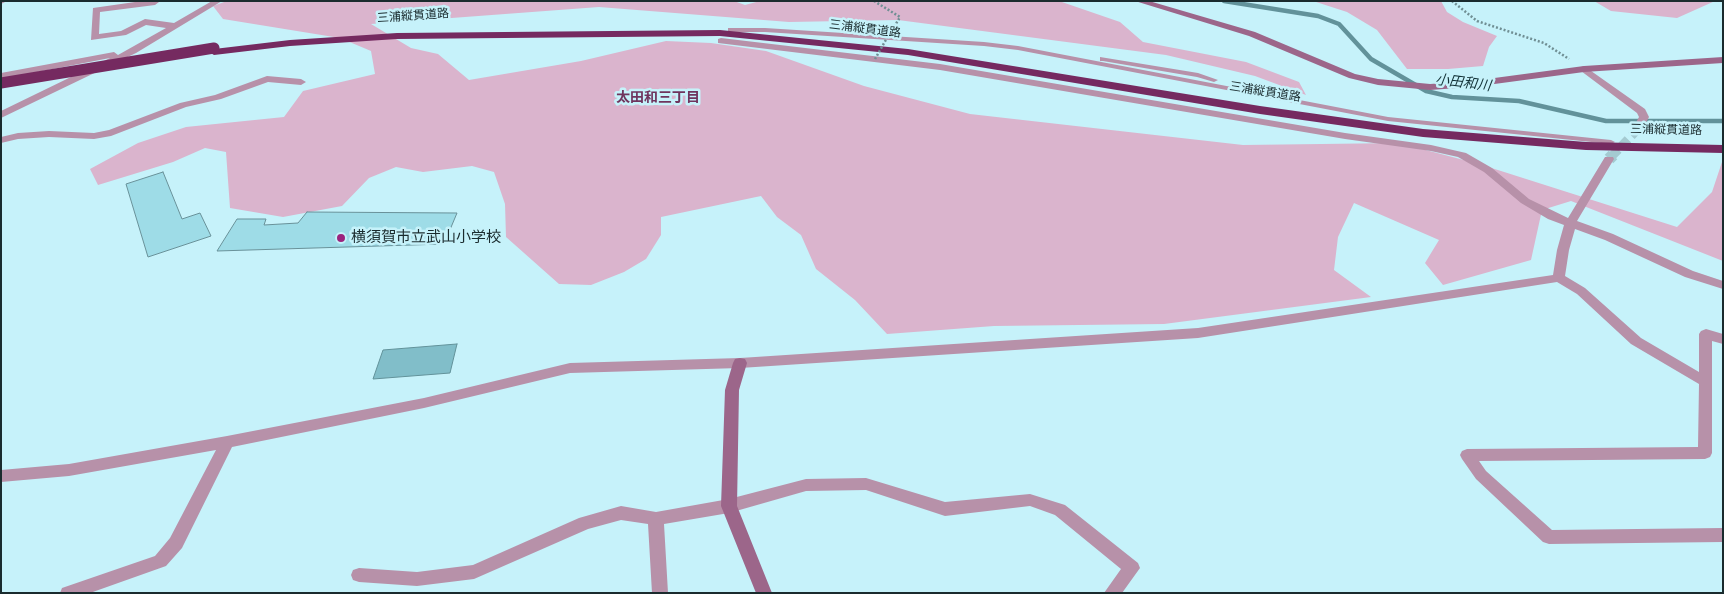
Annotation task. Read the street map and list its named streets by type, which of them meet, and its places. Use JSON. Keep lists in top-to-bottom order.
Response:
{
  "streets": {
    "highway": ["三浦縦貫道路"]
  },
  "districts": ["太田和三丁目"],
  "water": ["小田和川"],
  "places": ["横須賀市立武山小学校"]
}
